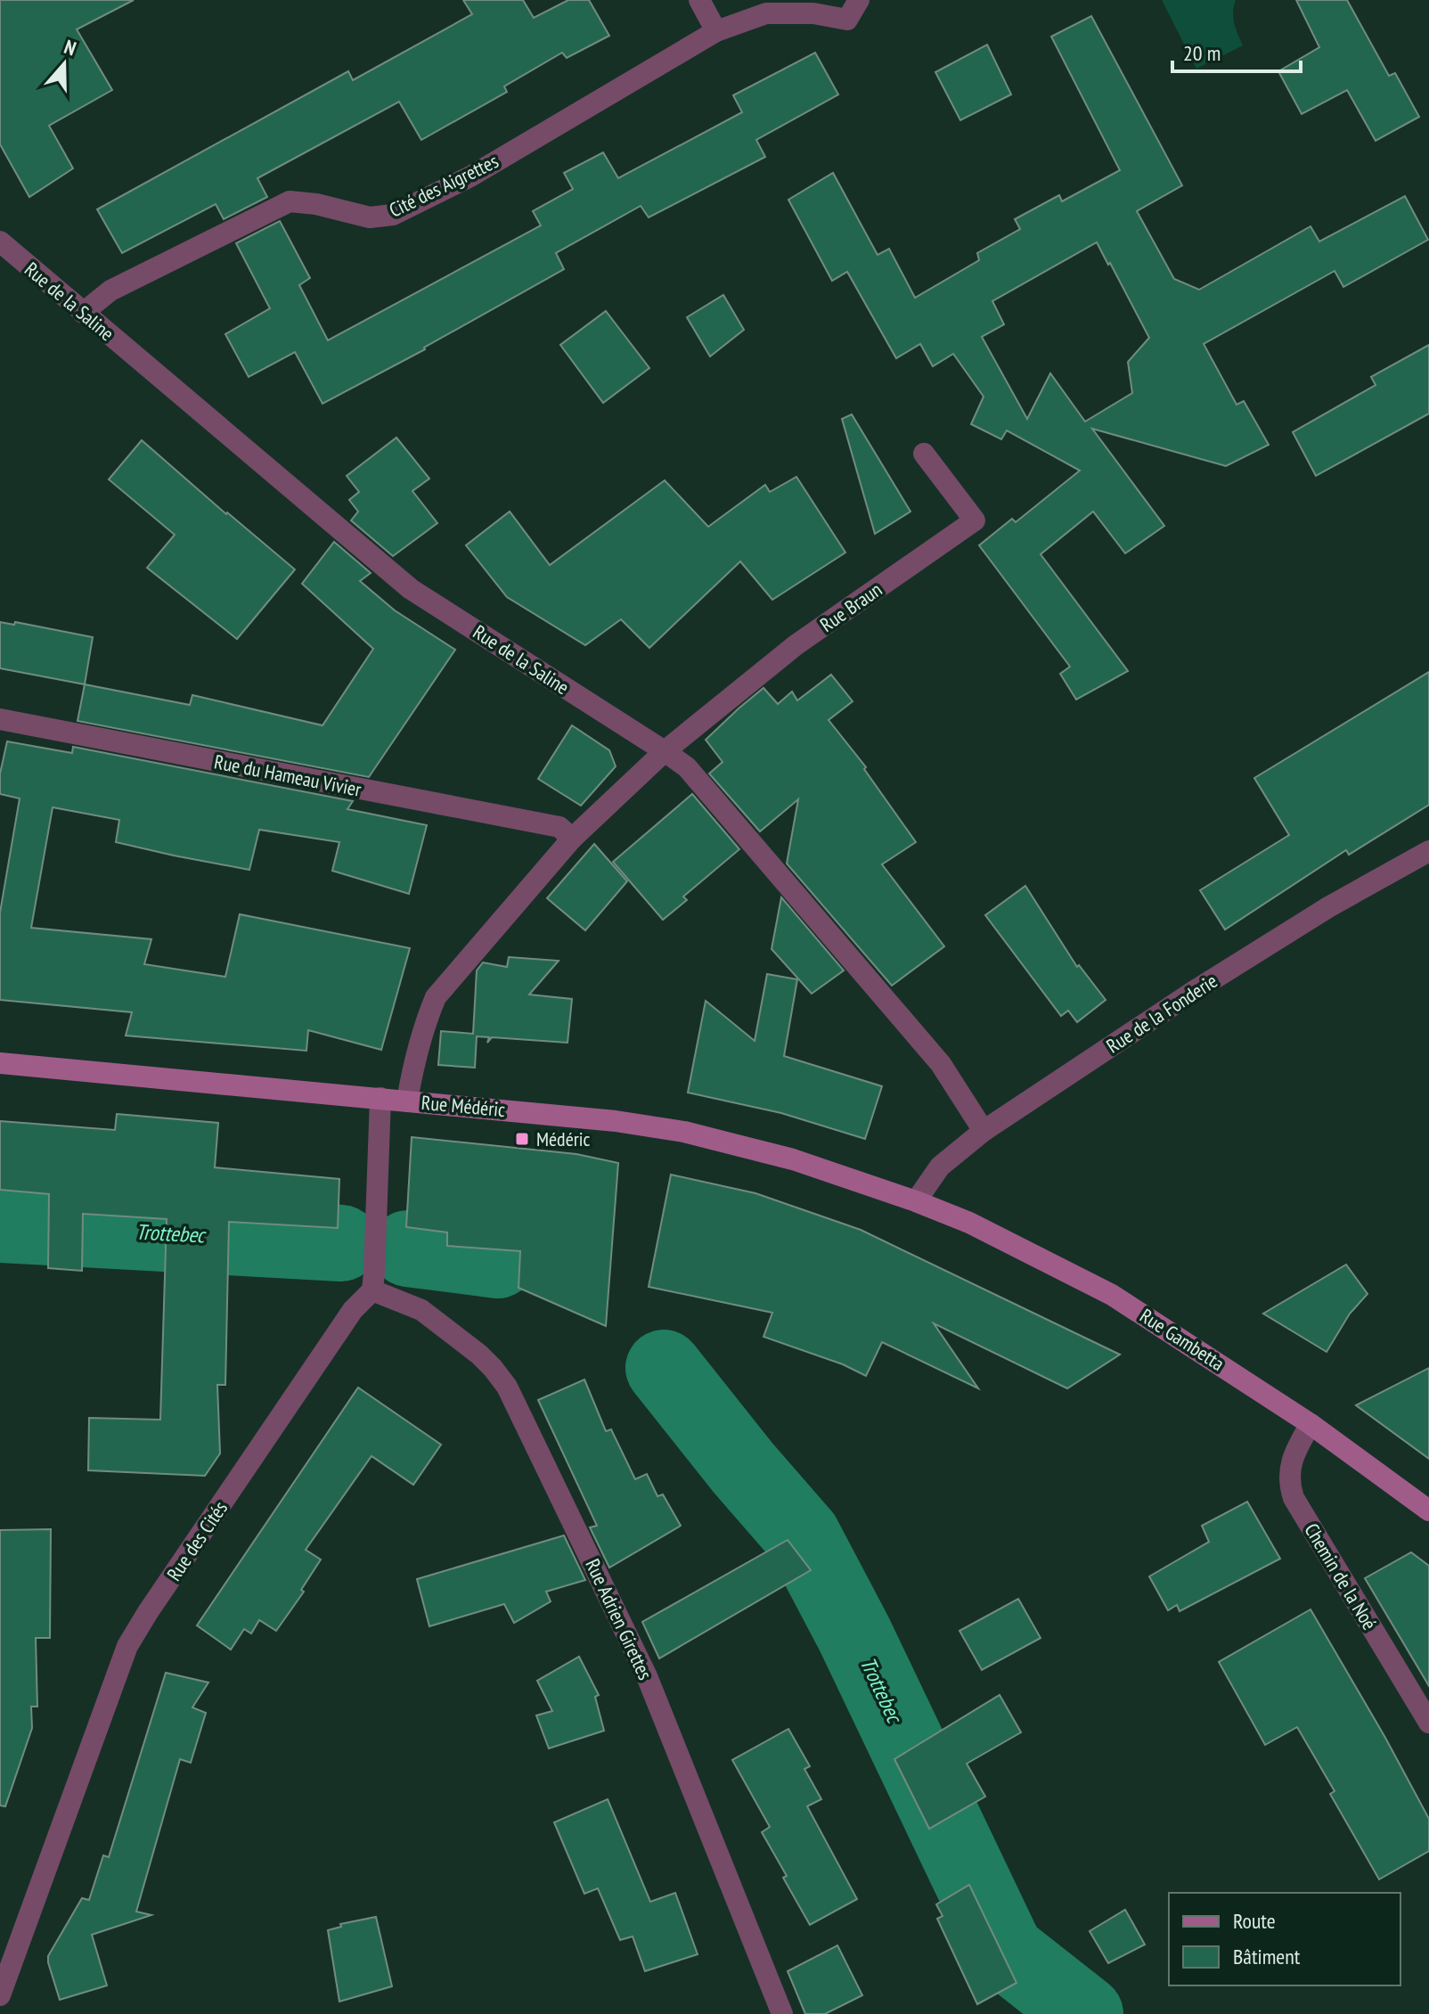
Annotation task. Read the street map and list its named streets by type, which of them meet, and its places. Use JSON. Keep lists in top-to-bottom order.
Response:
{
  "streets": {
    "main road": ["Rue Médéric", "Rue Gambetta"],
    "street": [
      "Cité des Aigrettes",
      "Rue de la Saline",
      "Rue Braun",
      "Rue du Hameau Vivier",
      "Rue de la Fonderie",
      "Rue des Cités",
      "Chemin de la Noé",
      "Rue Adrien Girettes"
    ]
  },
  "crossings": [
    ["Cité des Aigrettes", "Rue de la Saline"],
    ["Rue de la Saline", "Rue Braun"],
    ["Rue de la Saline", "Rue de la Fonderie"],
    ["Rue de la Fonderie", "Rue Médéric"],
    ["Rue de la Fonderie", "Rue Gambetta"],
    ["Rue Médéric", "Rue Gambetta"],
    ["Rue Gambetta", "Chemin de la Noé"],
    ["Rue des Cités", "Rue Adrien Girettes"]
  ],
  "water": ["Trottebec"],
  "places": {
    "transit": ["Médéric"]
  },
  "legend": ["Route", "Bâtiment"],
  "scale_bar": "20 m",
  "north": "top"
}
